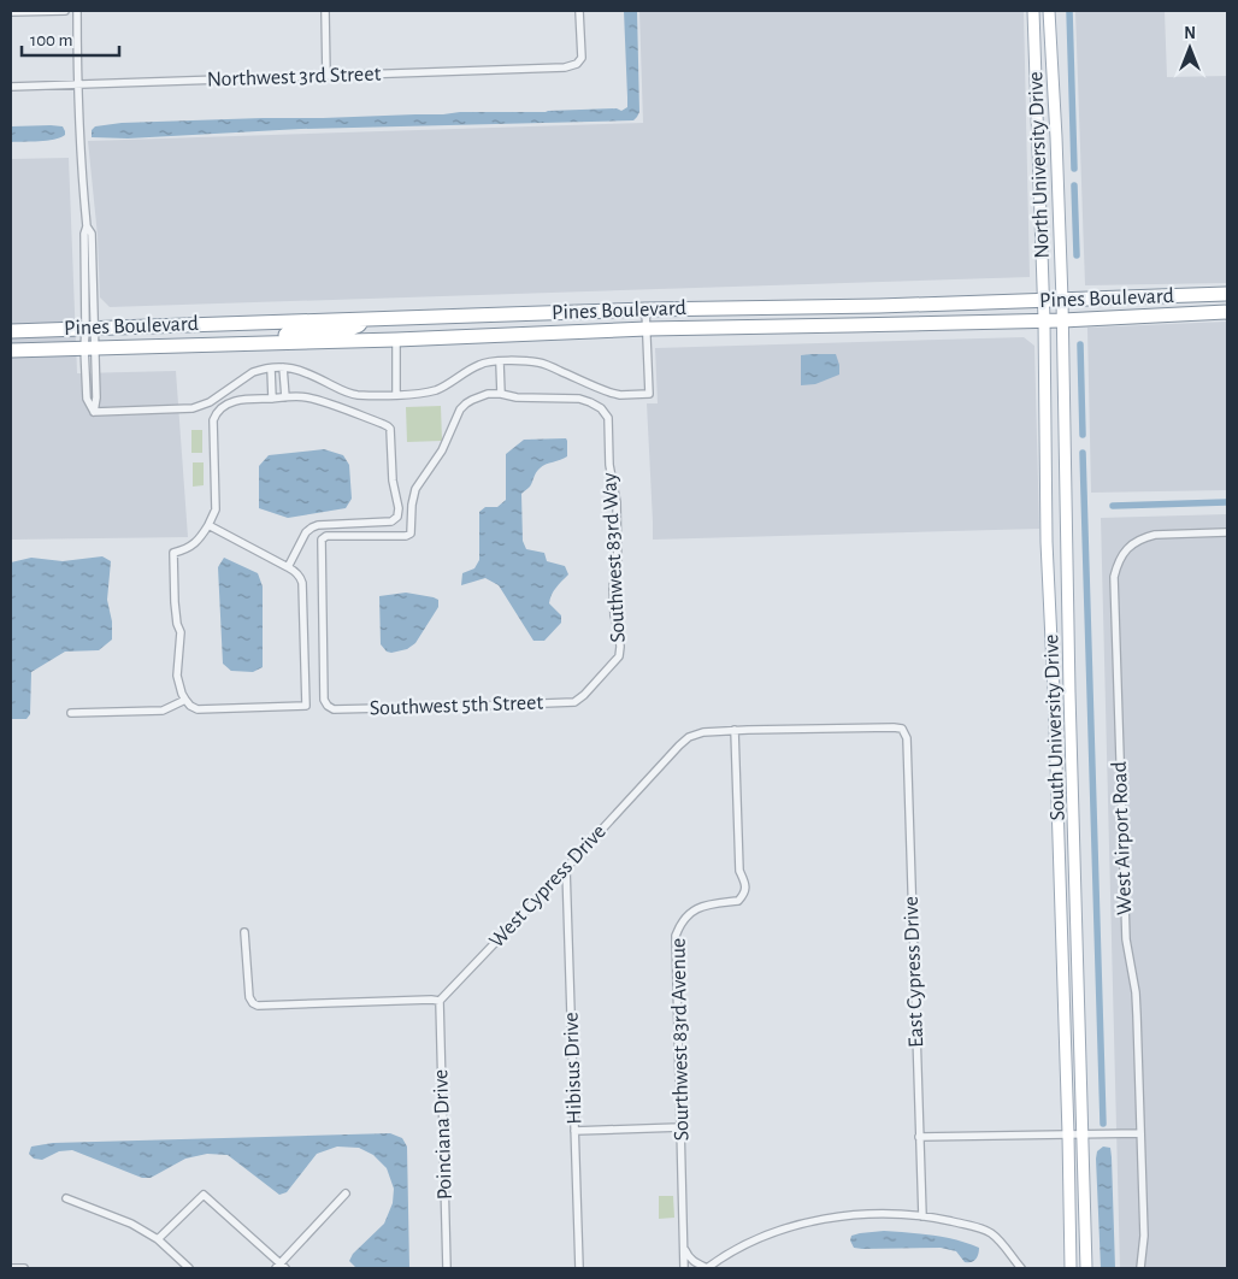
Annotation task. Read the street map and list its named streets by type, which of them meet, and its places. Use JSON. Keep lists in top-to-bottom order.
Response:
{
  "streets": {
    "highway": ["Pines Boulevard"],
    "main road": ["North University Drive", "South University Drive"],
    "street": [
      "Northwest 3rd Street",
      "Southwest 83rd Way",
      "Southwest 5th Street",
      "West Airport Road",
      "West Cypress Drive",
      "East Cypress Drive",
      "Sourthwest 83rd Avenue",
      "Hibisus Drive",
      "Poinciana Drive"
    ]
  },
  "crossings": [
    ["North University Drive", "Pines Boulevard"],
    ["North University Drive", "South University Drive"],
    ["Pines Boulevard", "South University Drive"],
    ["Southwest 83rd Way", "Southwest 5th Street"],
    ["West Cypress Drive", "East Cypress Drive"],
    ["West Cypress Drive", "Sourthwest 83rd Avenue"],
    ["West Cypress Drive", "Hibisus Drive"],
    ["West Cypress Drive", "Poinciana Drive"]
  ],
  "scale_bar": "100 m",
  "north": "top"
}
